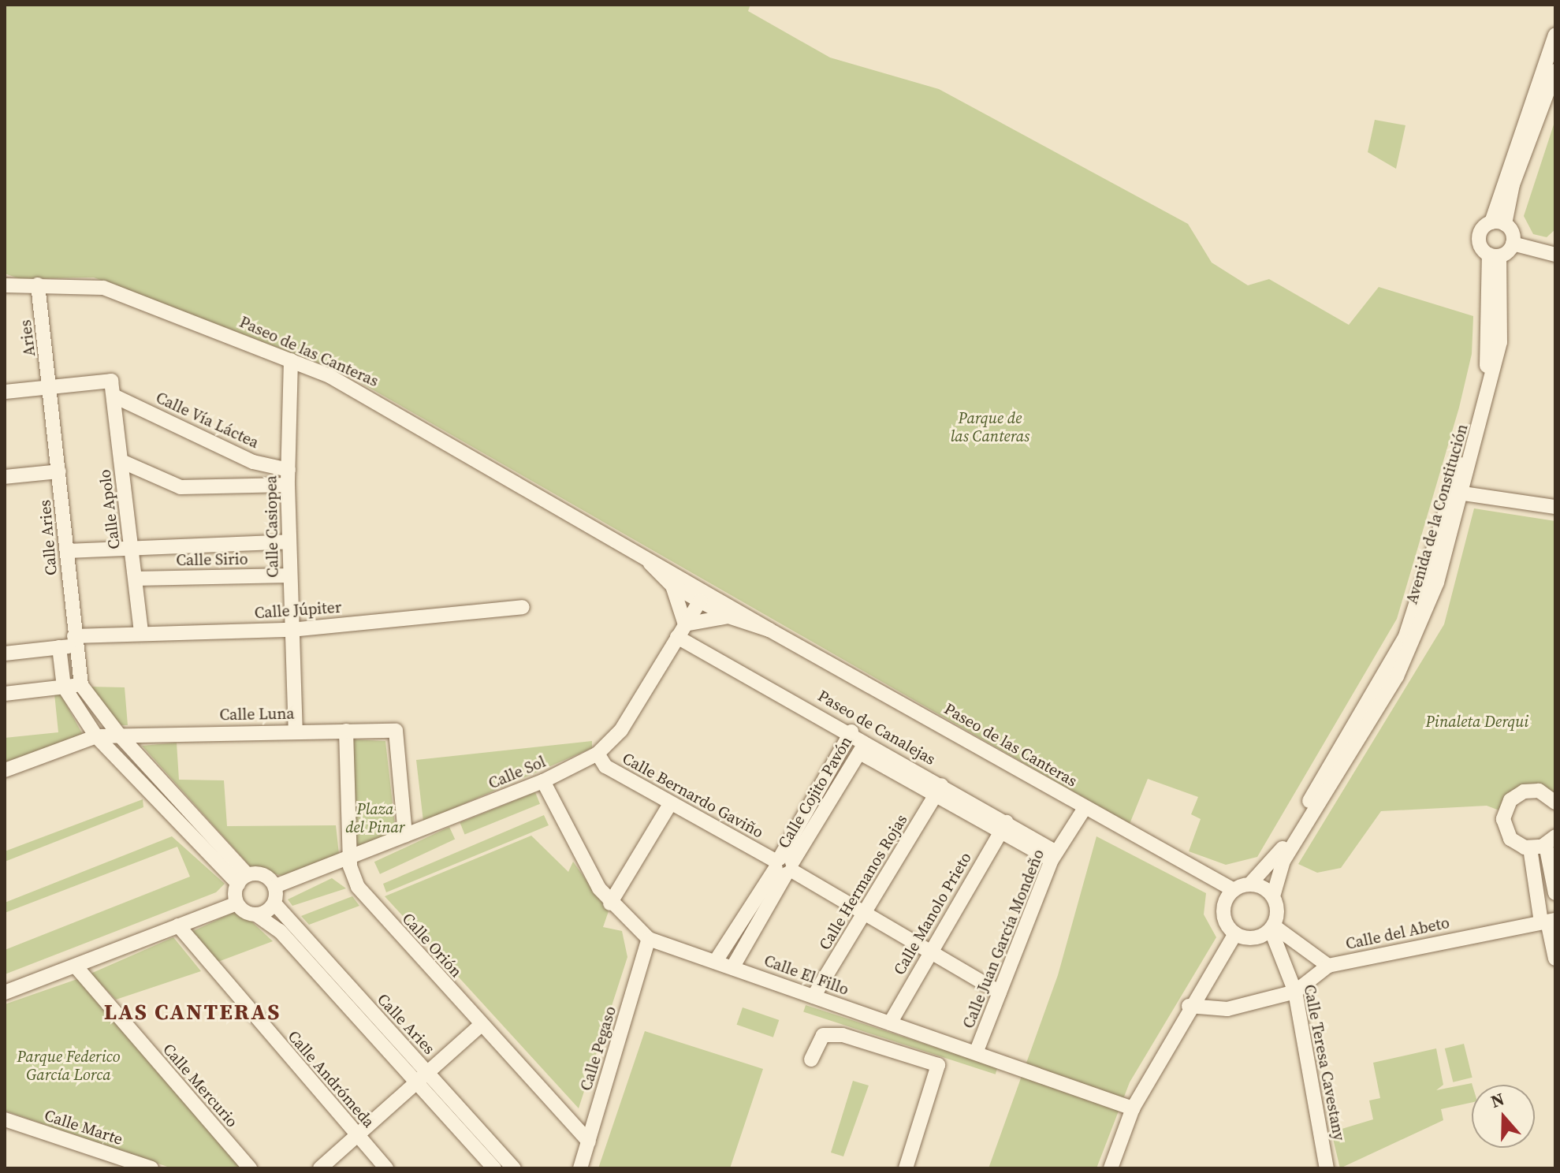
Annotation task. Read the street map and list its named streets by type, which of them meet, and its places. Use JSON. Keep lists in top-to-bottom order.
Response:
{
  "streets": {
    "street": [
      "Aries",
      "Paseo de las Canteras",
      "Calle Vía Láctea",
      "Calle Apolo",
      "Avenida de la Constitución",
      "Calle Casiopea",
      "Calle Aries",
      "Calle Sirio",
      "Calle Júpiter",
      "Calle Luna",
      "Paseo de Canalejas",
      "Calle Sol",
      "Calle Cojito Pavón",
      "Calle Bernardo Gaviño",
      "Calle Hermanos Rojas",
      "Calle Manolo Prieto",
      "Calle del Abeto",
      "Calle Juan García Mondeño",
      "Calle Orión",
      "Calle El Fillo",
      "Calle Pegaso",
      "Calle Teresa Cavestany",
      "Calle Andrómeda",
      "Calle Mercurio",
      "Calle Marte"
    ]
  },
  "crossings": [
    ["Aries", "Paseo de las Canteras"],
    ["Aries", "Calle Aries"],
    ["Paseo de las Canteras", "Avenida de la Constitución"],
    ["Paseo de las Canteras", "Calle Casiopea"],
    ["Paseo de las Canteras", "Calle del Abeto"],
    ["Paseo de las Canteras", "Calle Juan García Mondeño"],
    ["Paseo de las Canteras", "Calle Teresa Cavestany"],
    ["Calle Vía Láctea", "Calle Apolo"],
    ["Calle Vía Láctea", "Calle Casiopea"],
    ["Calle Apolo", "Calle Sirio"],
    ["Calle Apolo", "Calle Júpiter"],
    ["Avenida de la Constitución", "Calle del Abeto"],
    ["Avenida de la Constitución", "Calle Teresa Cavestany"],
    ["Calle Casiopea", "Calle Sirio"],
    ["Calle Casiopea", "Calle Júpiter"],
    ["Calle Casiopea", "Calle Luna"],
    ["Calle Aries", "Calle Júpiter"],
    ["Calle Aries", "Calle Sol"],
    ["Calle Luna", "Calle Sol"],
    ["Calle Luna", "Calle Orión"],
    ["Paseo de Canalejas", "Calle Sol"],
    ["Paseo de Canalejas", "Calle Cojito Pavón"],
    ["Paseo de Canalejas", "Calle Hermanos Rojas"],
    ["Paseo de Canalejas", "Calle Manolo Prieto"],
    ["Paseo de Canalejas", "Calle Juan García Mondeño"],
    ["Calle Sol", "Calle Bernardo Gaviño"],
    ["Calle Sol", "Calle Orión"],
    ["Calle Sol", "Calle El Fillo"],
    ["Calle Cojito Pavón", "Calle Bernardo Gaviño"],
    ["Calle Cojito Pavón", "Calle El Fillo"],
    ["Calle Bernardo Gaviño", "Calle Hermanos Rojas"],
    ["Calle Bernardo Gaviño", "Calle Manolo Prieto"],
    ["Calle Bernardo Gaviño", "Calle Juan García Mondeño"],
    ["Calle Hermanos Rojas", "Calle El Fillo"],
    ["Calle Manolo Prieto", "Calle El Fillo"],
    ["Calle del Abeto", "Calle Teresa Cavestany"],
    ["Calle Juan García Mondeño", "Calle El Fillo"],
    ["Calle Orión", "Calle Pegaso"],
    ["Calle El Fillo", "Calle Pegaso"]
  ],
  "districts": ["LAS CANTERAS"],
  "parks": [
    "Parque de las Canteras",
    "Pinaleta Derqui",
    "Plaza del Pinar",
    "Parque Federico García Lorca"
  ],
  "north": "top"
}
